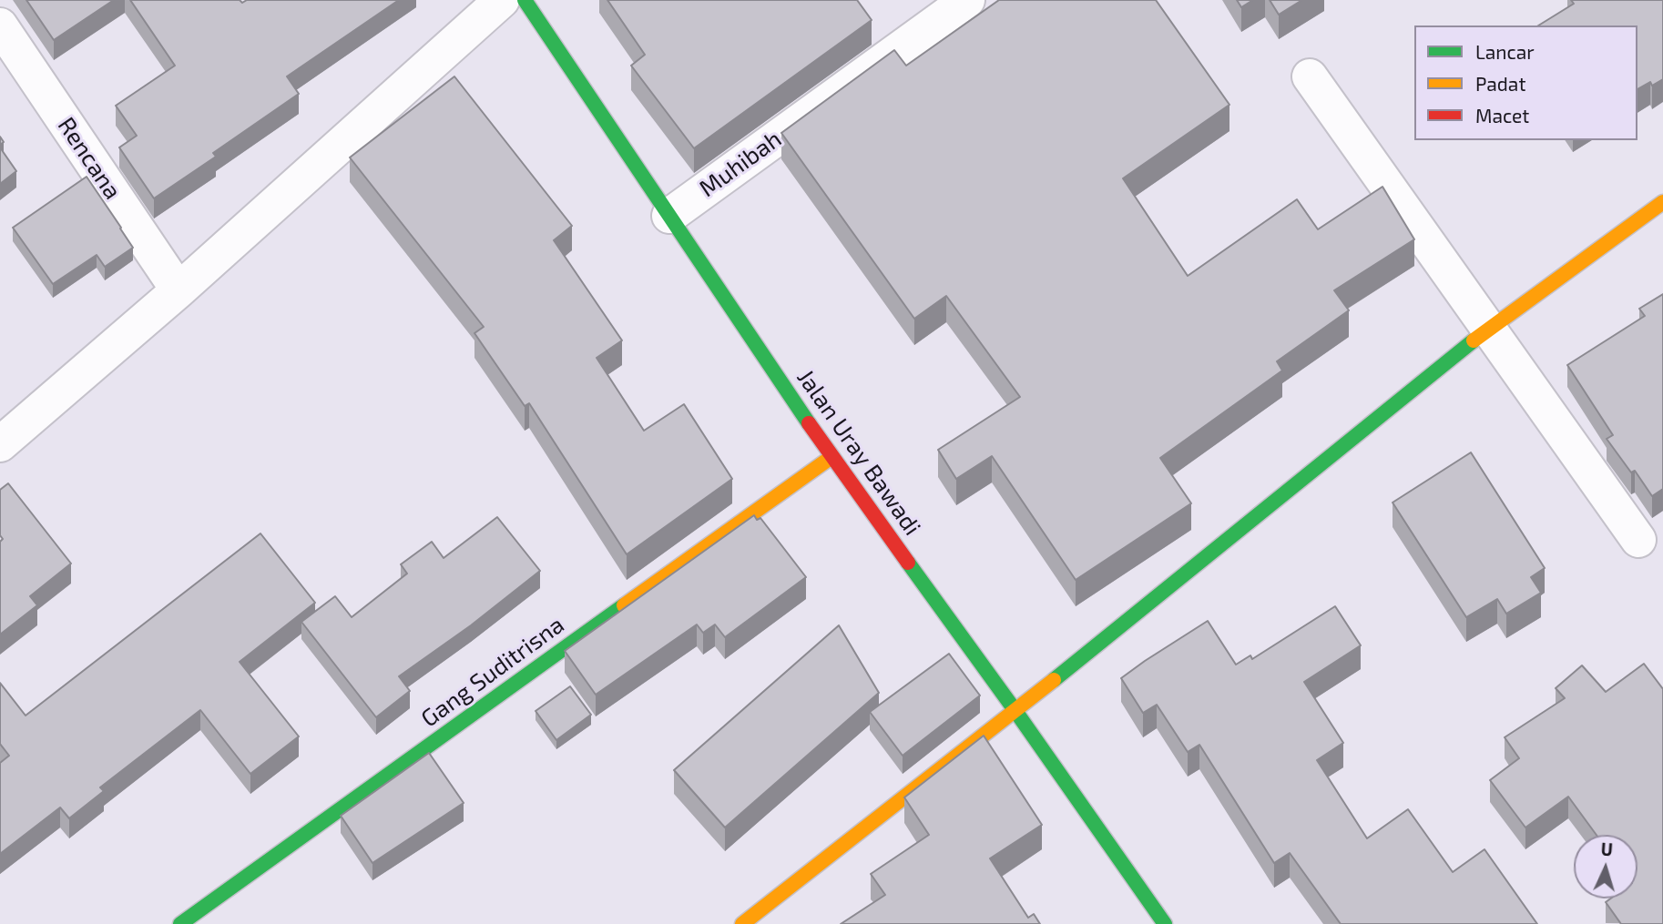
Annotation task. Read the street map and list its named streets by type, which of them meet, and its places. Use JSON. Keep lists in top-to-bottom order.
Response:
{
  "streets": {
    "street": [
      "Rencana",
      "Muhibah",
      "Jalan Uray Bawadi",
      "Gang Suditrisna"
    ]
  },
  "crossings": [
    ["Muhibah", "Jalan Uray Bawadi"],
    ["Jalan Uray Bawadi", "Gang Suditrisna"]
  ],
  "legend": ["Lancar", "Padat", "Macet"],
  "north": "top"
}
